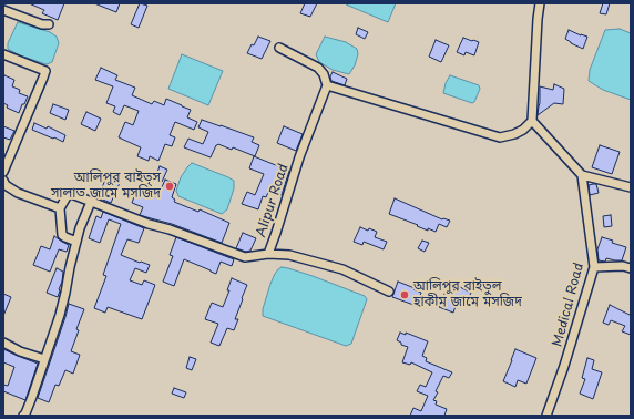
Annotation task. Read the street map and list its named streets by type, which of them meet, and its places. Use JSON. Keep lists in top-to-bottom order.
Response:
{
  "streets": {
    "street": ["Alipur Road", "Medical Road"]
  },
  "places": ["আলিপুর বাইতুস সালাত জামে মসজিদ", "আলিপুর বাইতুল হাকীম জামে মসজিদ"]
}
